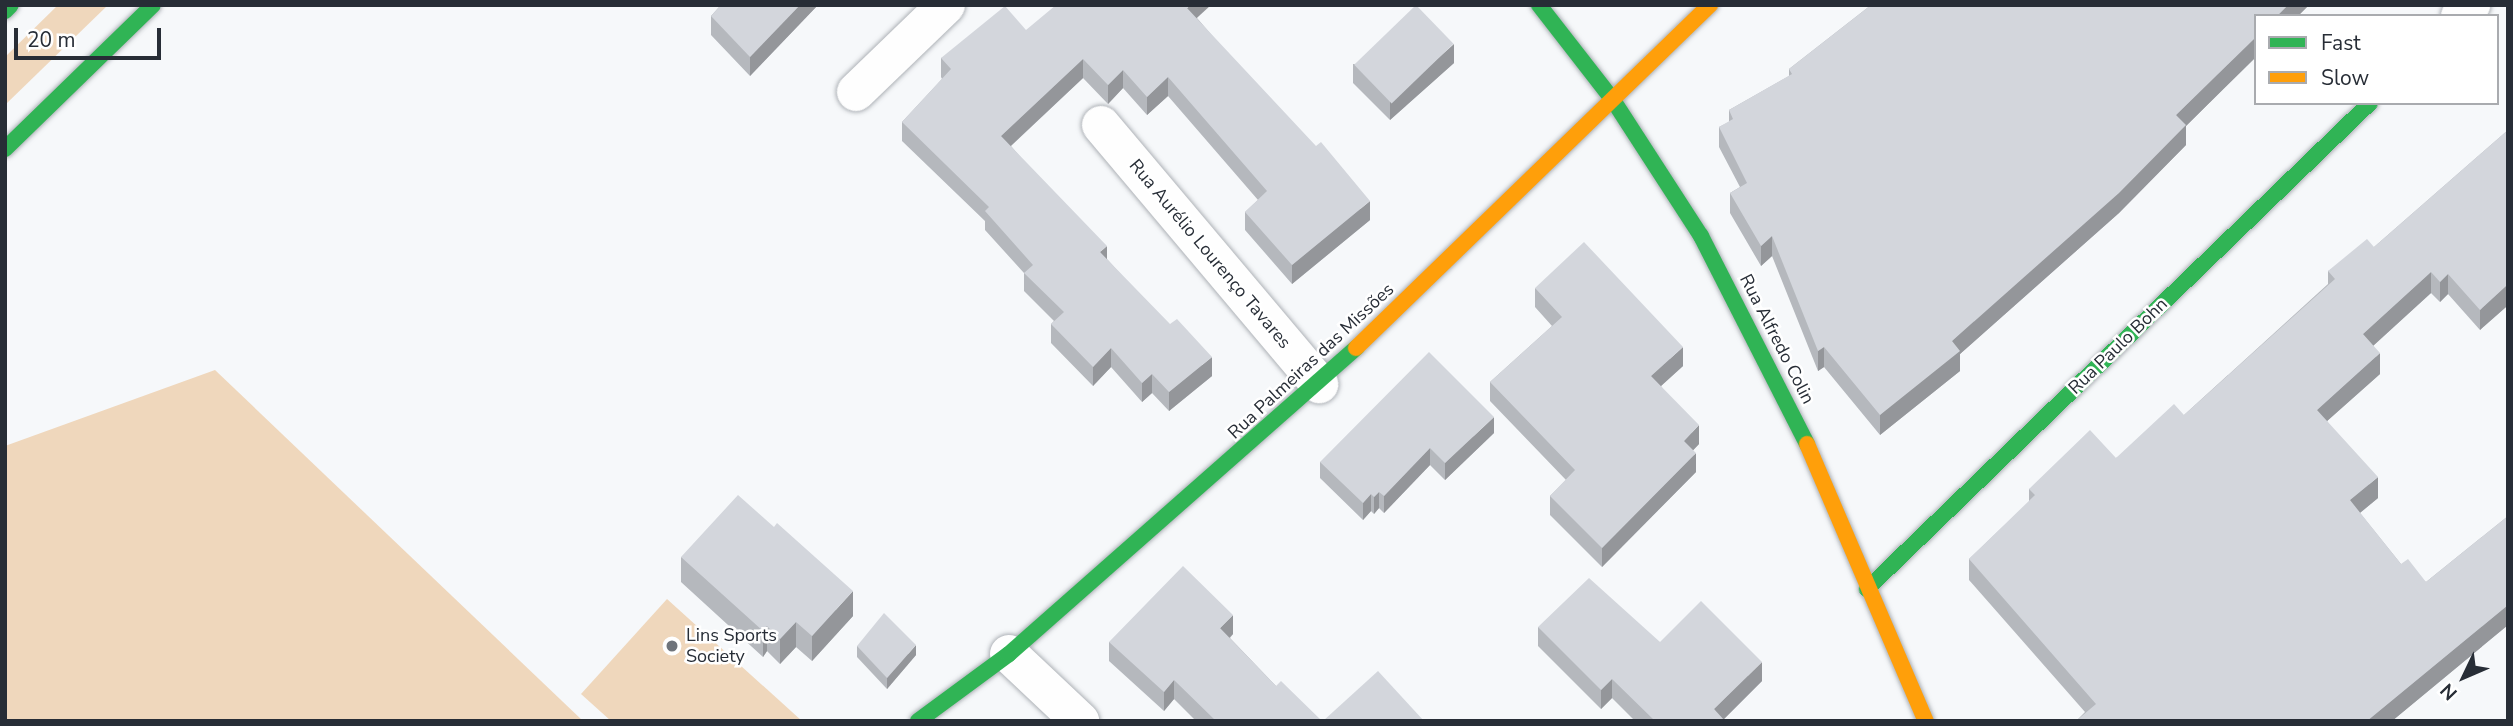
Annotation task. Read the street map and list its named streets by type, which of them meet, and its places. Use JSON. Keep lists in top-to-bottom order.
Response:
{
  "streets": {
    "street": [
      "Rua Aurélio Lourenço Tavares",
      "Rua Alfredo Colin",
      "Rua Paulo Bohn",
      "Rua Palmeiras das Missões"
    ]
  },
  "crossings": [
    ["Rua Aurélio Lourenço Tavares", "Rua Palmeiras das Missões"],
    ["Rua Alfredo Colin", "Rua Paulo Bohn"],
    ["Rua Alfredo Colin", "Rua Palmeiras das Missões"]
  ],
  "places": ["Lins Sports Society"],
  "legend": ["Fast", "Slow"],
  "scale_bar": "20 m",
  "north": "bottom left"
}
